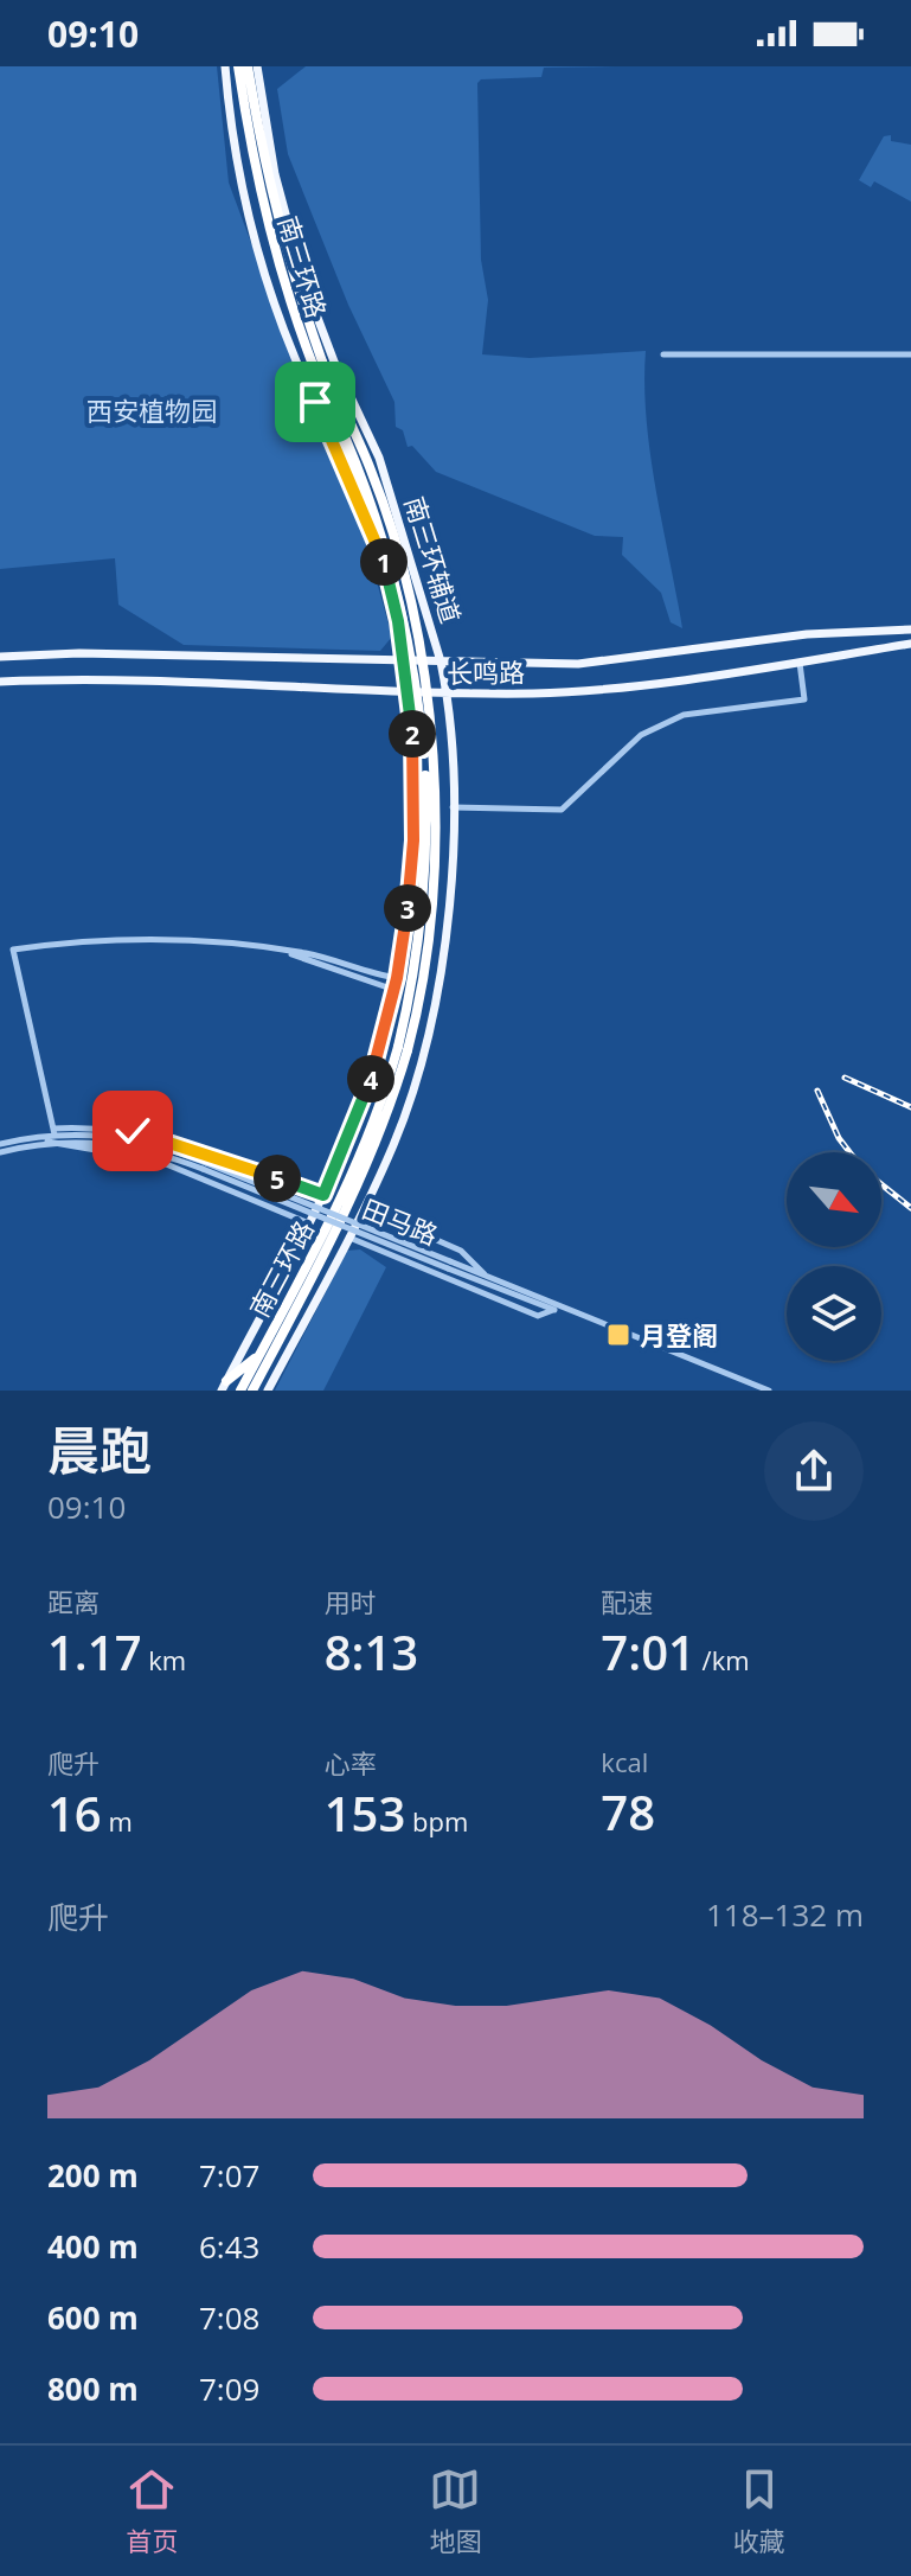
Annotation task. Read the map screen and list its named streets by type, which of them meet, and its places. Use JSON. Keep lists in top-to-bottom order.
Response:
{
  "streets": {
    "highway": ["南三环路"],
    "main road": ["南三环辅道", "长鸣路"],
    "street": ["田马路"]
  },
  "crossings": [
    ["南三环辅道", "长鸣路"]
  ],
  "parks": ["西安植物园"],
  "places": {
    "transit": ["月登阁"]
  },
  "north": "bottom right",
  "page": {
    "status": "09:10",
    "pins": [
      "1",
      "2",
      "3",
      "4",
      "5"
    ],
    "heading": ["晨跑", "09:10"],
    "stats": [
      ["距离", "1.17 km"],
      ["用时", "8:13"],
      ["配速", "7:01 /km"],
      ["爬升", "16 m"],
      ["心率", "153 bpm"],
      ["kcal", "78"]
    ],
    "chart": ["爬升", "118–132 m"],
    "list": [
      {
        "name": "200 m",
        "note": "7:07"
      },
      {
        "name": "400 m",
        "note": "6:43"
      },
      {
        "name": "600 m",
        "note": "7:08"
      },
      {
        "name": "800 m",
        "note": "7:09"
      }
    ],
    "tabs": ["首页", "地图", "收藏"]
  }
}
